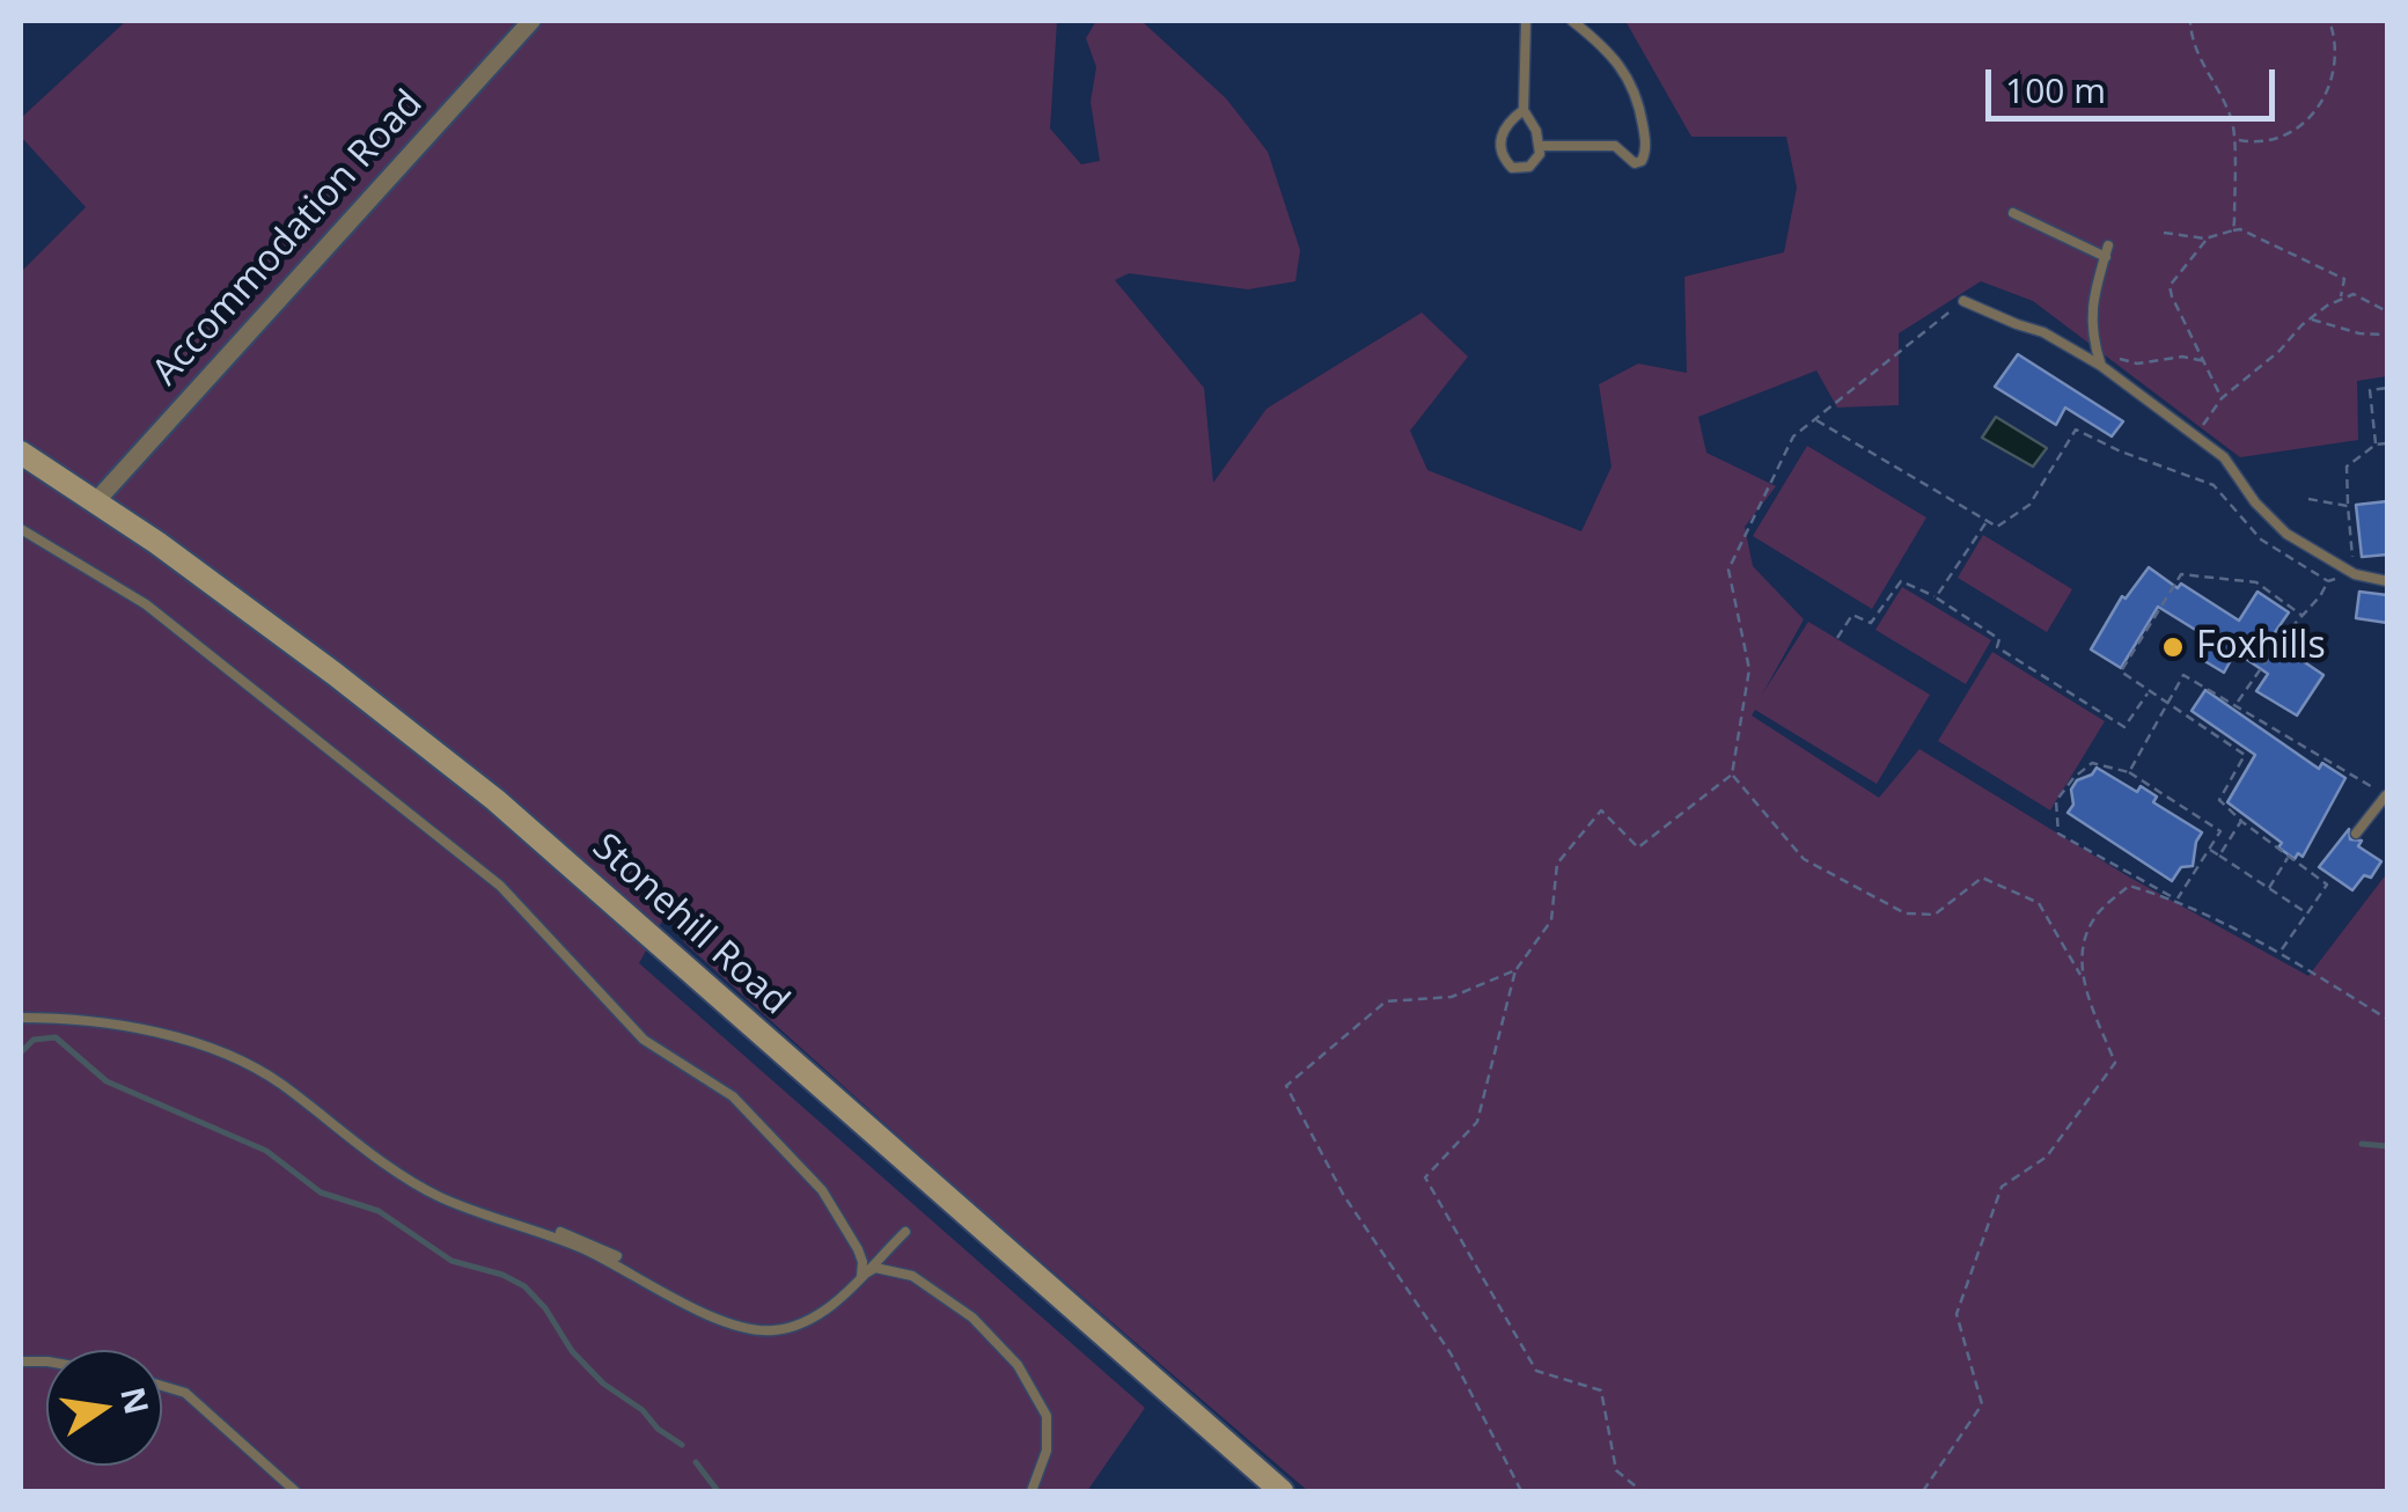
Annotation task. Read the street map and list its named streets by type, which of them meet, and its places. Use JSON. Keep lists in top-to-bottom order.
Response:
{
  "streets": {
    "street": ["Accommodation Road", "Stonehill Road"]
  },
  "crossings": [
    ["Accommodation Road", "Stonehill Road"]
  ],
  "places": ["Foxhills"],
  "scale_bar": "100 m",
  "north": "right"
}
